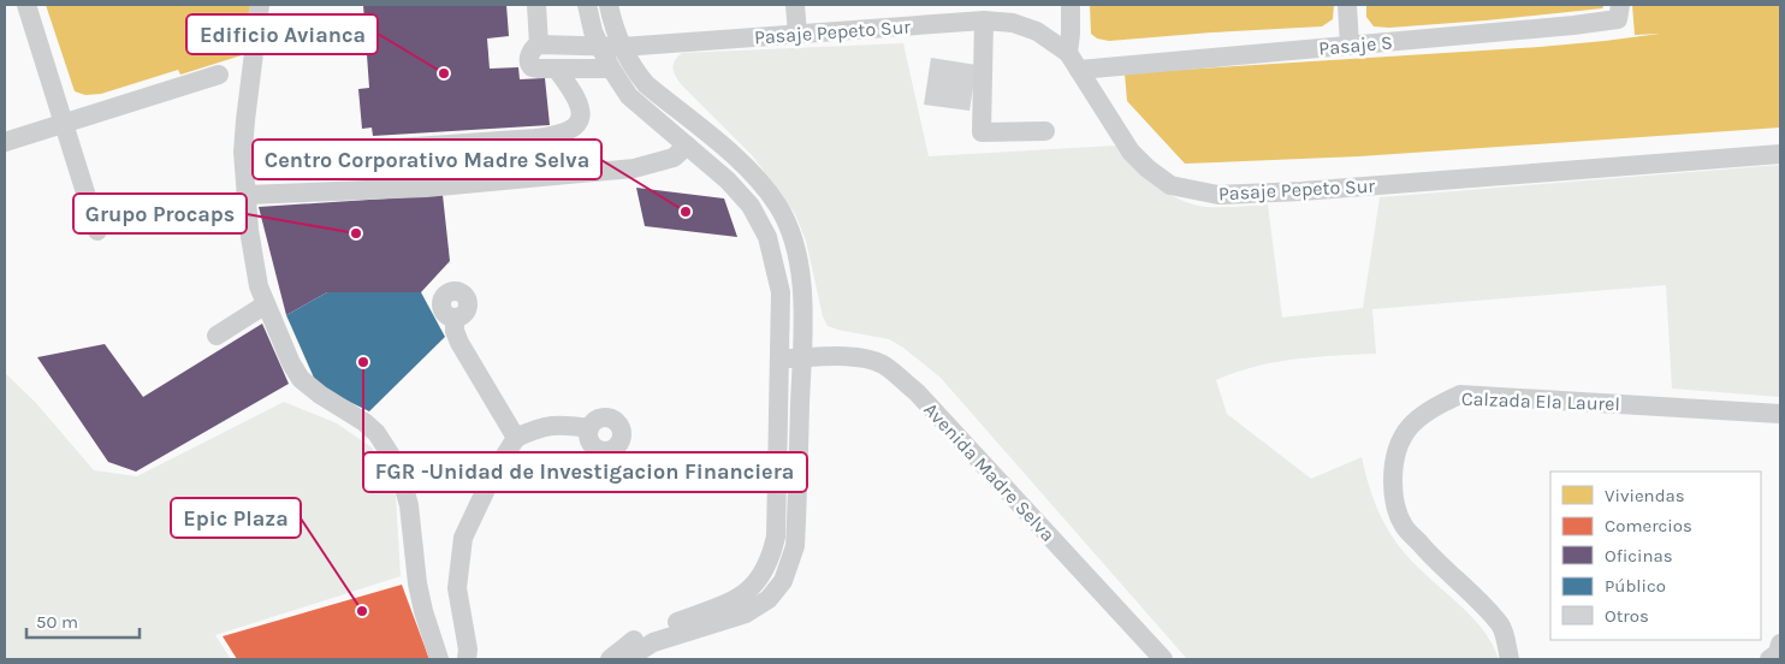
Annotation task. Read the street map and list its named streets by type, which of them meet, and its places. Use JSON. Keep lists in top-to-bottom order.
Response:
{
  "streets": {
    "street": [
      "Pasaje Pepeto Sur",
      "Pasaje S",
      "Calzada Ela Laurel",
      "Avenida Madre Selva"
    ]
  },
  "crossings": [
    ["Pasaje Pepeto Sur", "Pasaje S"]
  ],
  "places": [
    "Edificio Avianca",
    "Centro Corporativo Madre Selva",
    "Grupo Procaps",
    "FGR -Unidad de Investigacion Financiera",
    "Epic Plaza"
  ],
  "legend": [
    "Viviendas",
    "Comercios",
    "Oficinas",
    "Público",
    "Otros"
  ],
  "scale_bar": "50 m"
}
